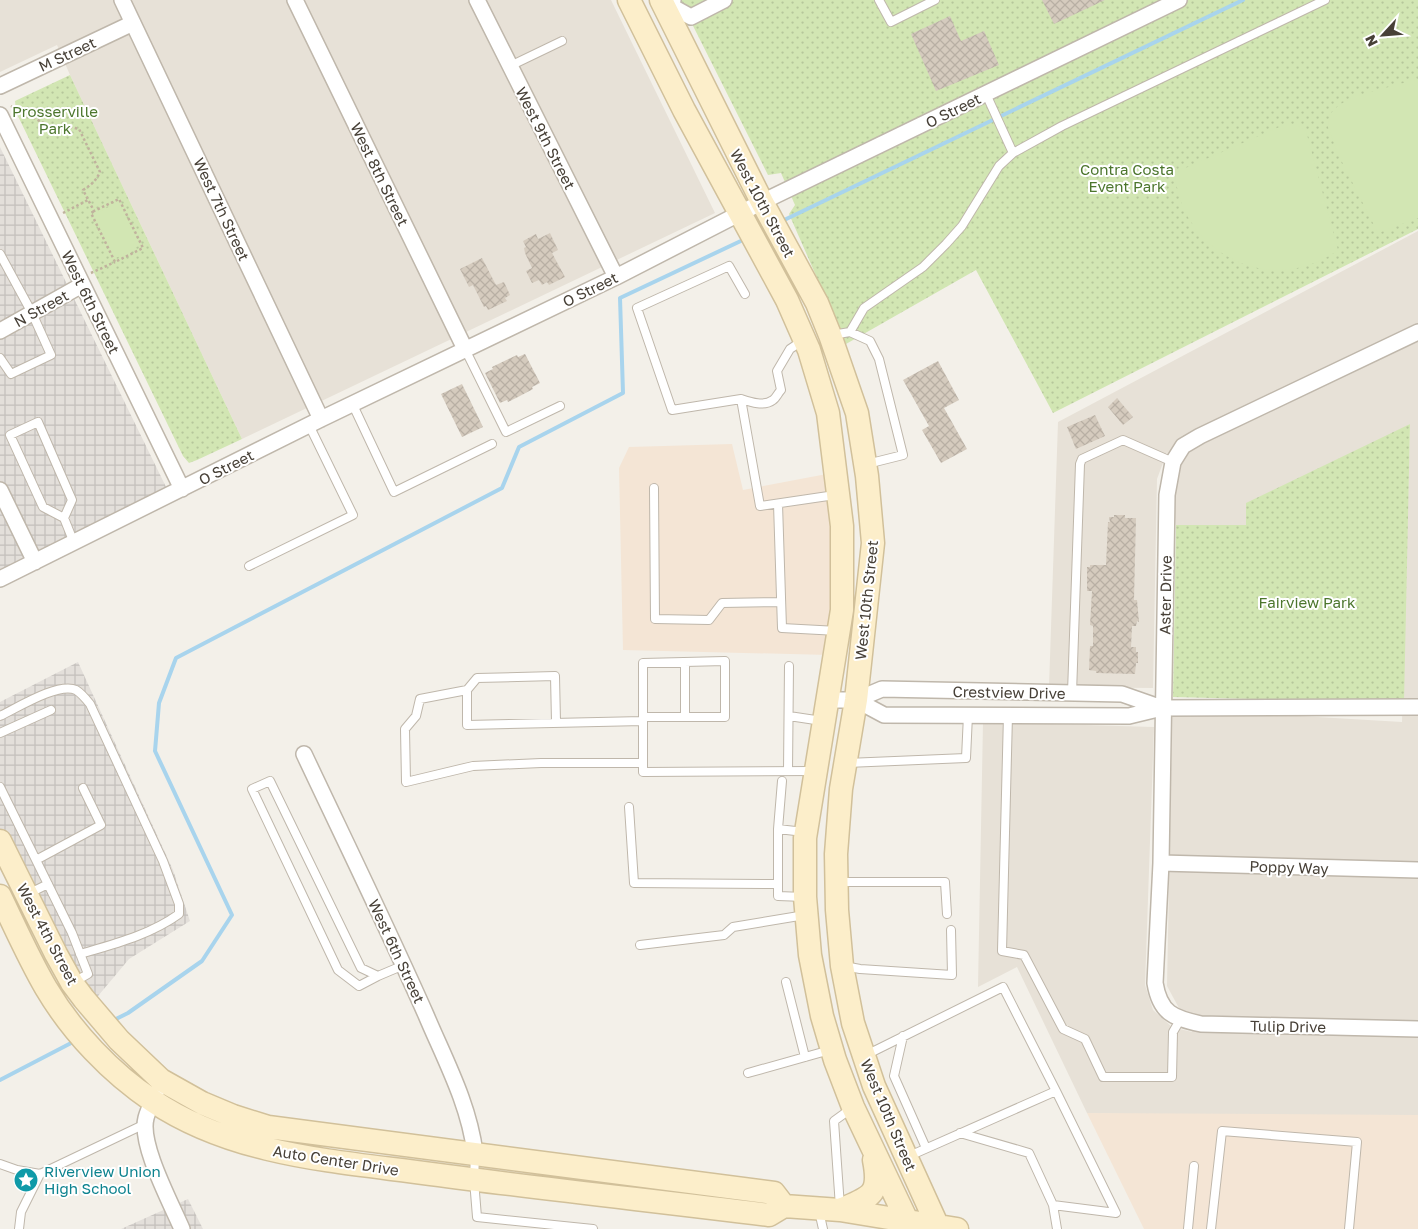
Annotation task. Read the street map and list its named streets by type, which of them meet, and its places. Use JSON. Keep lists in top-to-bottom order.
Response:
{
  "streets": {
    "main road": ["West 10th Street", "West 4th Street", "Auto Center Drive"],
    "street": [
      "M Street",
      "O Street",
      "West 9th Street",
      "West 8th Street",
      "West 7th Street",
      "West 6th Street",
      "N Street",
      "Aster Drive",
      "Crestview Drive",
      "Poppy Way",
      "Tulip Drive"
    ]
  },
  "crossings": [
    ["M Street", "West 7th Street"],
    ["O Street", "West 9th Street"],
    ["O Street", "West 8th Street"],
    ["O Street", "West 10th Street"],
    ["O Street", "West 7th Street"],
    ["O Street", "West 6th Street"],
    ["West 10th Street", "Crestview Drive"],
    ["West 10th Street", "Auto Center Drive"],
    ["West 6th Street", "N Street"],
    ["West 6th Street", "Auto Center Drive"],
    ["Aster Drive", "Crestview Drive"],
    ["Aster Drive", "Poppy Way"],
    ["Aster Drive", "Tulip Drive"],
    ["West 4th Street", "Auto Center Drive"]
  ],
  "parks": ["Prosserville Park", "Contra Costa Event Park", "Fairview Park"],
  "places": {
    "place": ["Riverview Union High School"]
  },
  "north": "bottom left"
}
